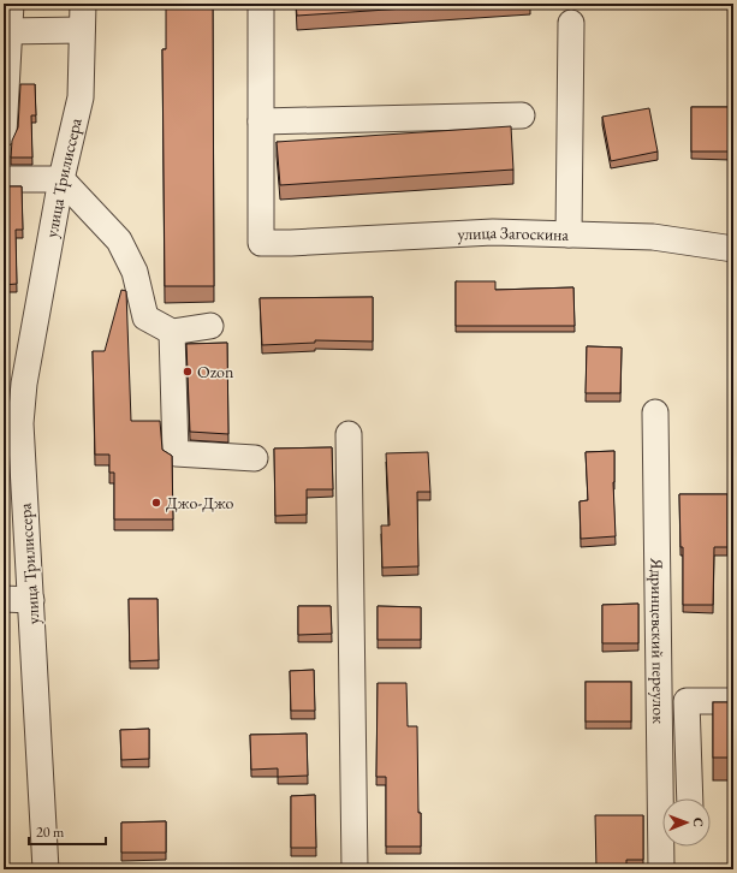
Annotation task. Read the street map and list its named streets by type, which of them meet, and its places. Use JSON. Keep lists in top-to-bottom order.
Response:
{
  "streets": {
    "street": ["улица Трилиссера", "улица Загоскина", "Ядринцевский переулок"]
  },
  "places": ["Ozon", "Джо-Джо"],
  "scale_bar": "20 m",
  "north": "right"
}
